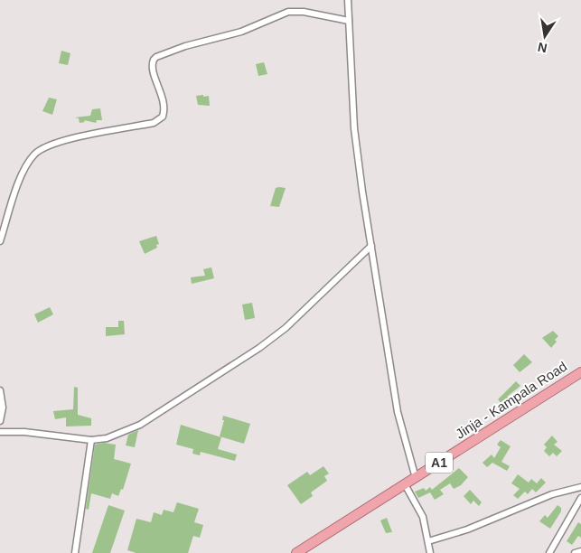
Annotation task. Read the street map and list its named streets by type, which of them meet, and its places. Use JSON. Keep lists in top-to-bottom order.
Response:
{
  "streets": {
    "highway": ["Jinja - Kampala Road", "A1"]
  },
  "north": "bottom"
}
